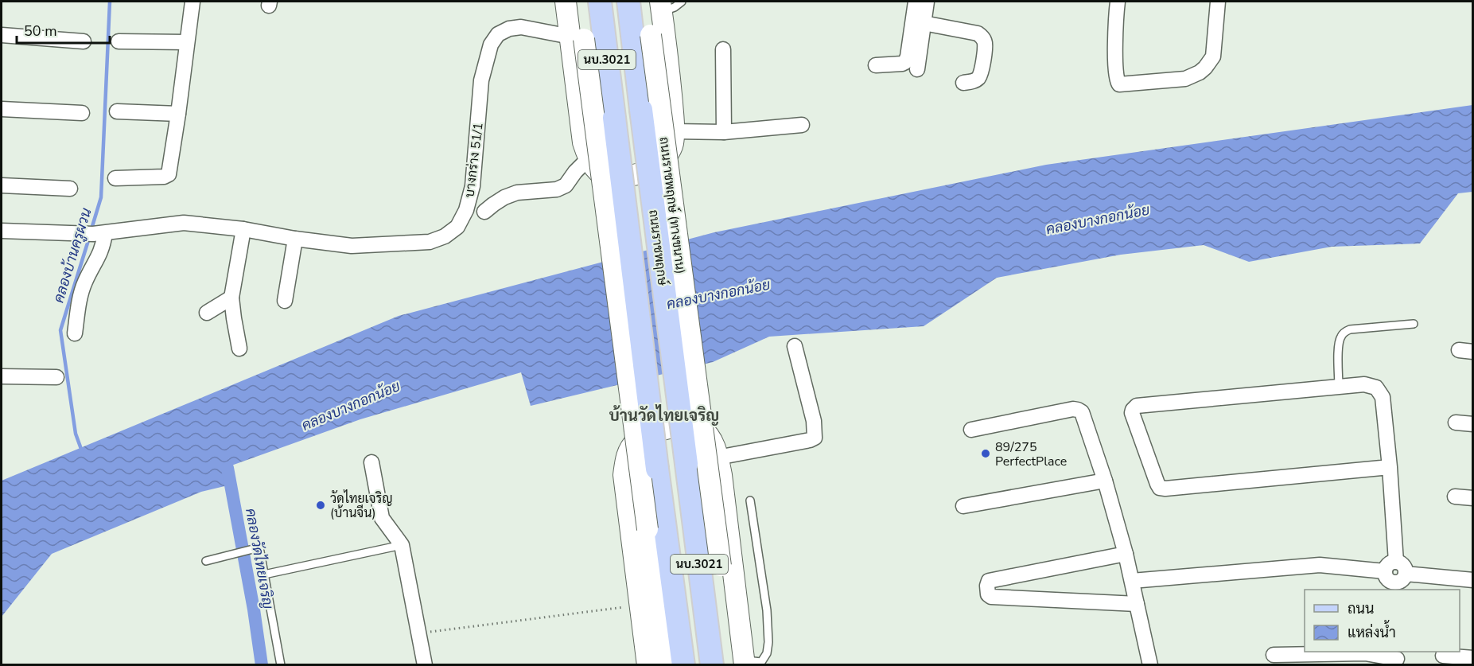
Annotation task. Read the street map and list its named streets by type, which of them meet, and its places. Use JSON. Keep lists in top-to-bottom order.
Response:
{
  "streets": {
    "main road": ["นบ.3021", "ถนนราชพฤกษ์ (ทางขนาน)", "ถนนราชพฤกษ์"],
    "street": ["บางกร่าง 51/1"]
  },
  "crossings": [
    ["นบ.3021", "บางกร่าง 51/1"]
  ],
  "districts": ["บ้านวัดไทยเจริญ"],
  "water": ["คลองบางกอกน้อย", "คลองบ้านครูผวน", "คลองวัดไทยเจริญ"],
  "places": ["89/275 PerfectPlace", "วัดไทยเจริญ (บ้านจีน)"],
  "legend": ["ถนน", "แหล่งน้ำ"],
  "scale_bar": "50 m"
}
